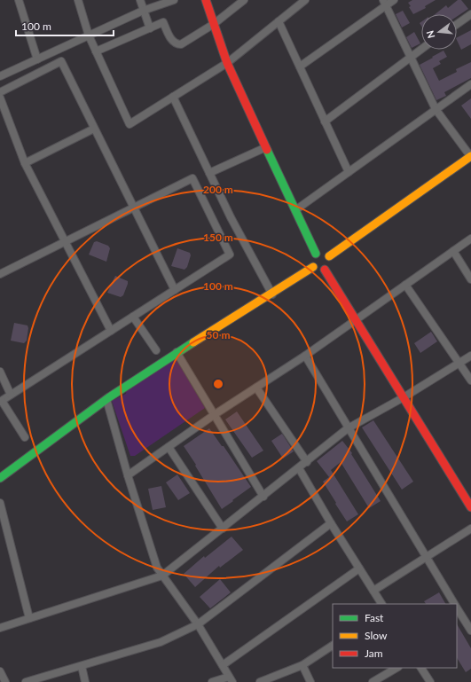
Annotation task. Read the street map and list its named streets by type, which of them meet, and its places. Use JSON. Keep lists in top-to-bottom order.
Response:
{
  "legend": ["Fast", "Slow", "Jam"],
  "scale_bar": "100 m",
  "north": "left",
  "rings": [
    "200 m",
    "150 m",
    "100 m",
    "50 m"
  ]
}
